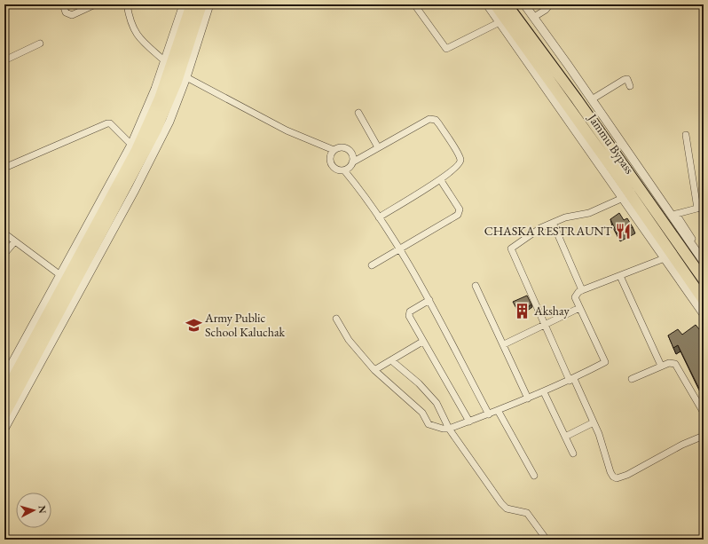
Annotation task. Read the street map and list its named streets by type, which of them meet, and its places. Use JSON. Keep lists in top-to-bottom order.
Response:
{
  "streets": {
    "highway": ["Jammu Bypass"]
  },
  "places": {
    "restaurant": ["CHASKA RESTRAUNT"],
    "building": ["Akshay"],
    "school or university": ["Army Public School Kaluchak"]
  },
  "north": "right"
}
